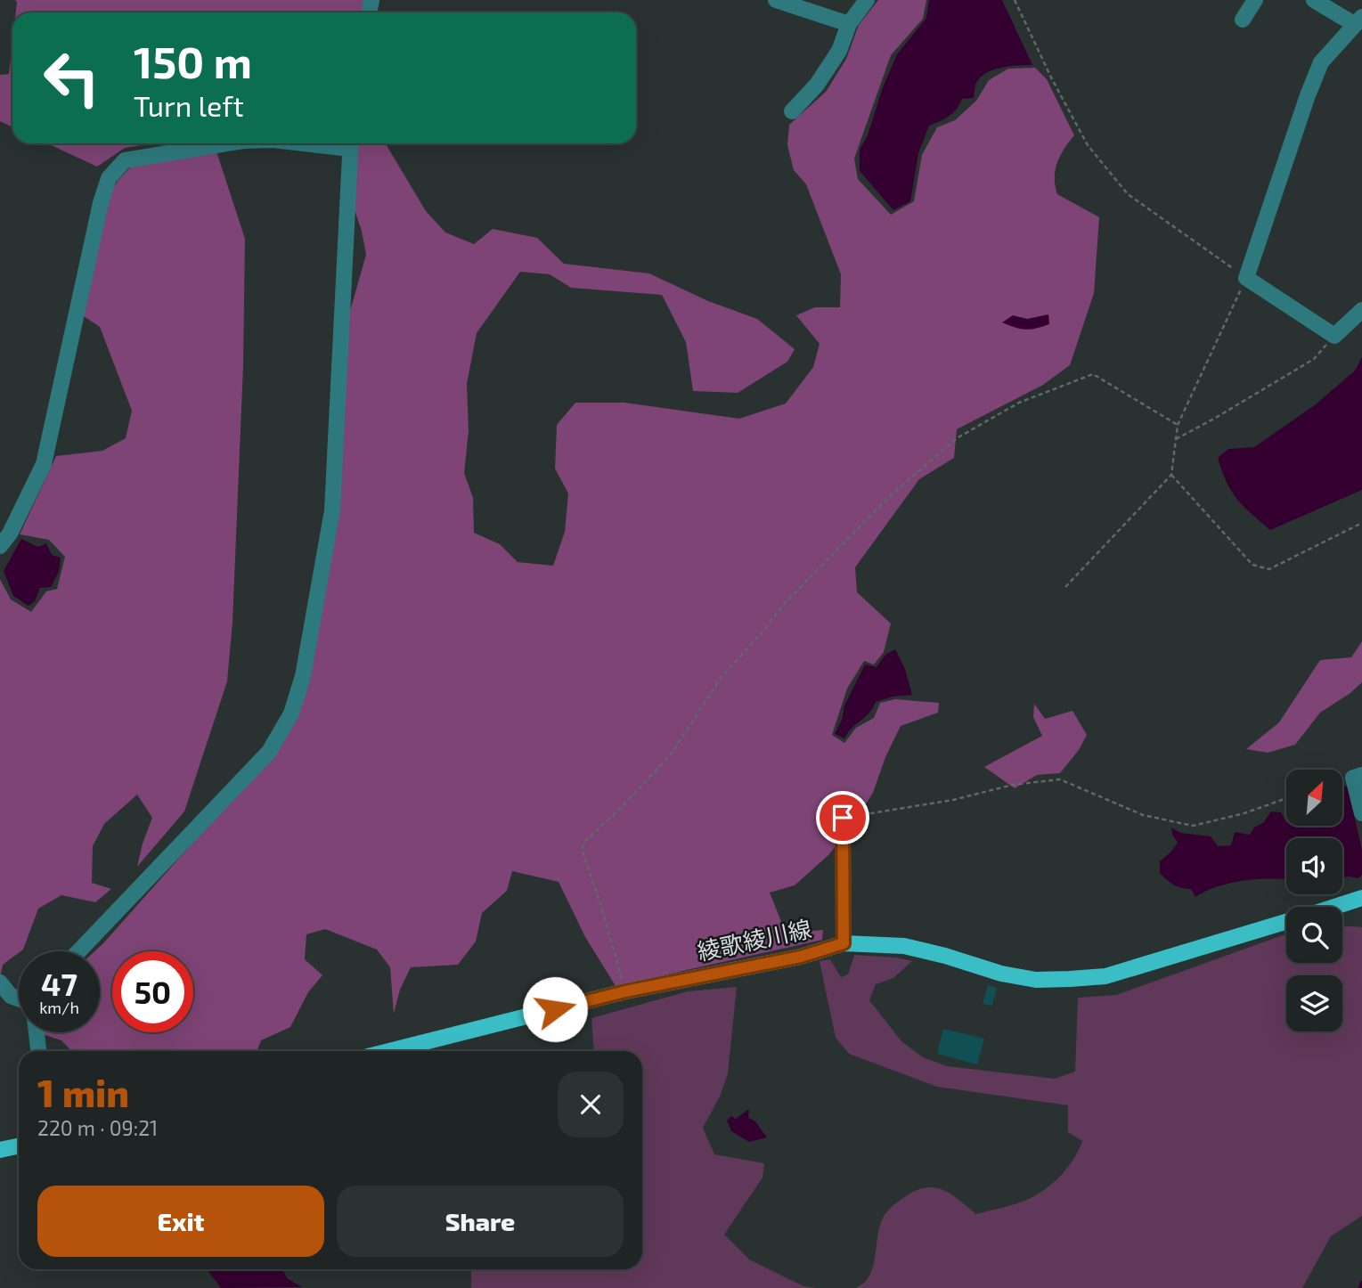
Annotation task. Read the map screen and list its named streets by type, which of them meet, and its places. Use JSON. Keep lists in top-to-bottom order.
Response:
{
  "streets": {
    "main road": ["綾歌綾川線"]
  },
  "north": "top right",
  "page": {
    "turn": ["150 m", "Turn left"],
    "speed": "47 km/h",
    "limit": "50",
    "heading": ["1 min", "220 m · 09:21"],
    "buttons": ["Exit", "Share"]
  }
}
